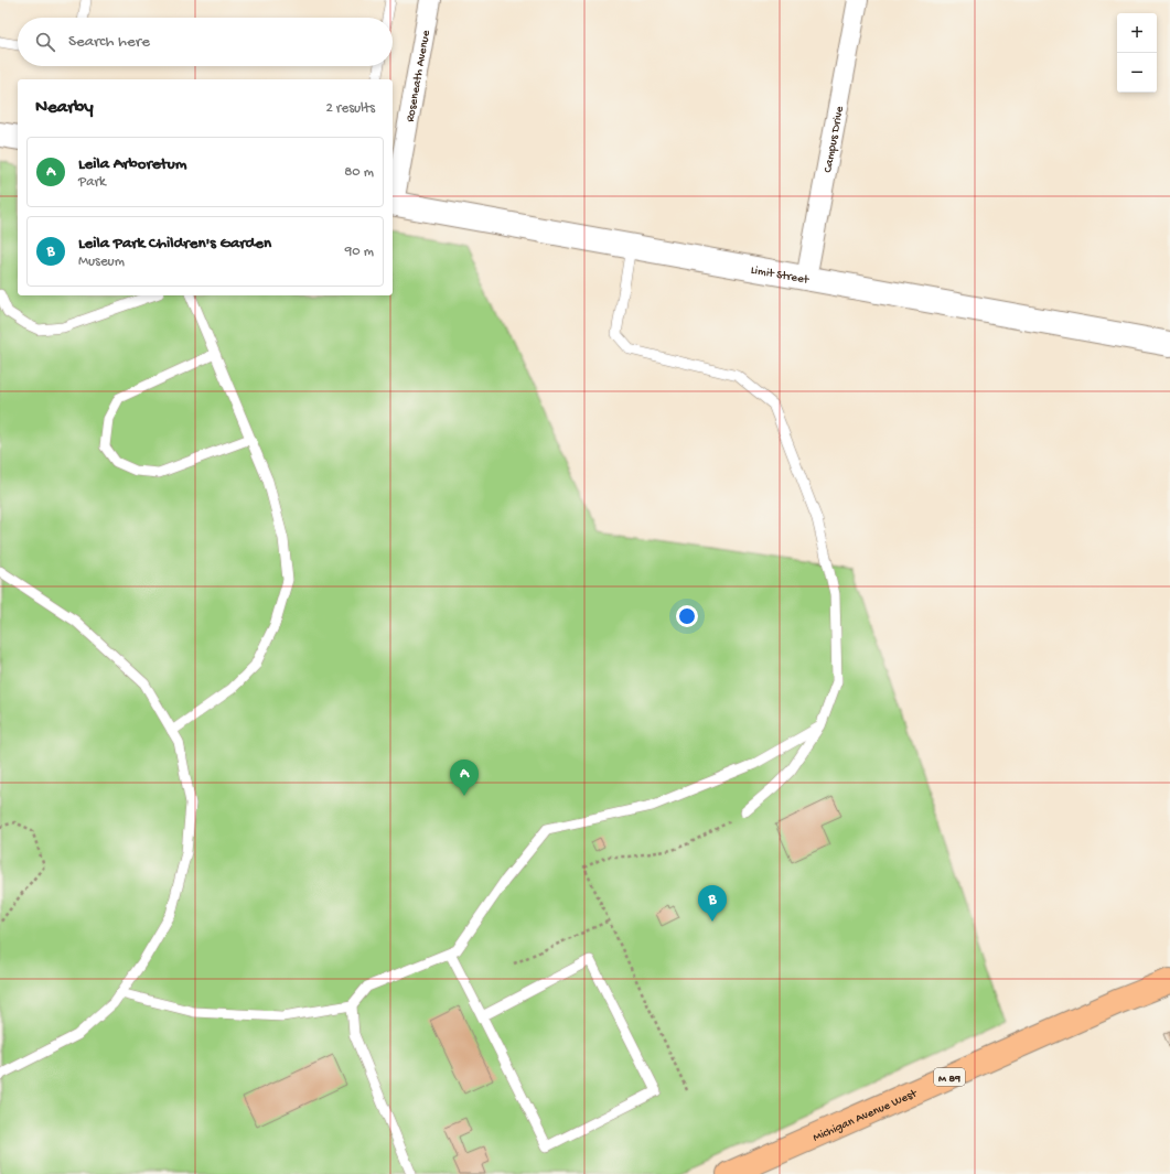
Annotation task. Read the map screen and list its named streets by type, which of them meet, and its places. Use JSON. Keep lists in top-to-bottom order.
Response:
{
  "streets": {
    "highway": ["M 89", "Michigan Avenue West"],
    "street": ["Roseneath Avenue", "Campus Drive", "Limit Street"]
  },
  "crossings": [
    ["Campus Drive", "Limit Street"]
  ],
  "page": {
    "map_buttons": ["+", "−"],
    "search": "Search here",
    "heading": ["Nearby", "2 results"],
    "list": [
      {
        "mark": "A",
        "name": "Leila Arboretum",
        "note": "Park",
        "value": "80 m"
      },
      {
        "mark": "B",
        "name": "Leila Park Children's Garden",
        "note": "Museum",
        "value": "90 m"
      }
    ],
    "pins": ["A", "B"]
  }
}
